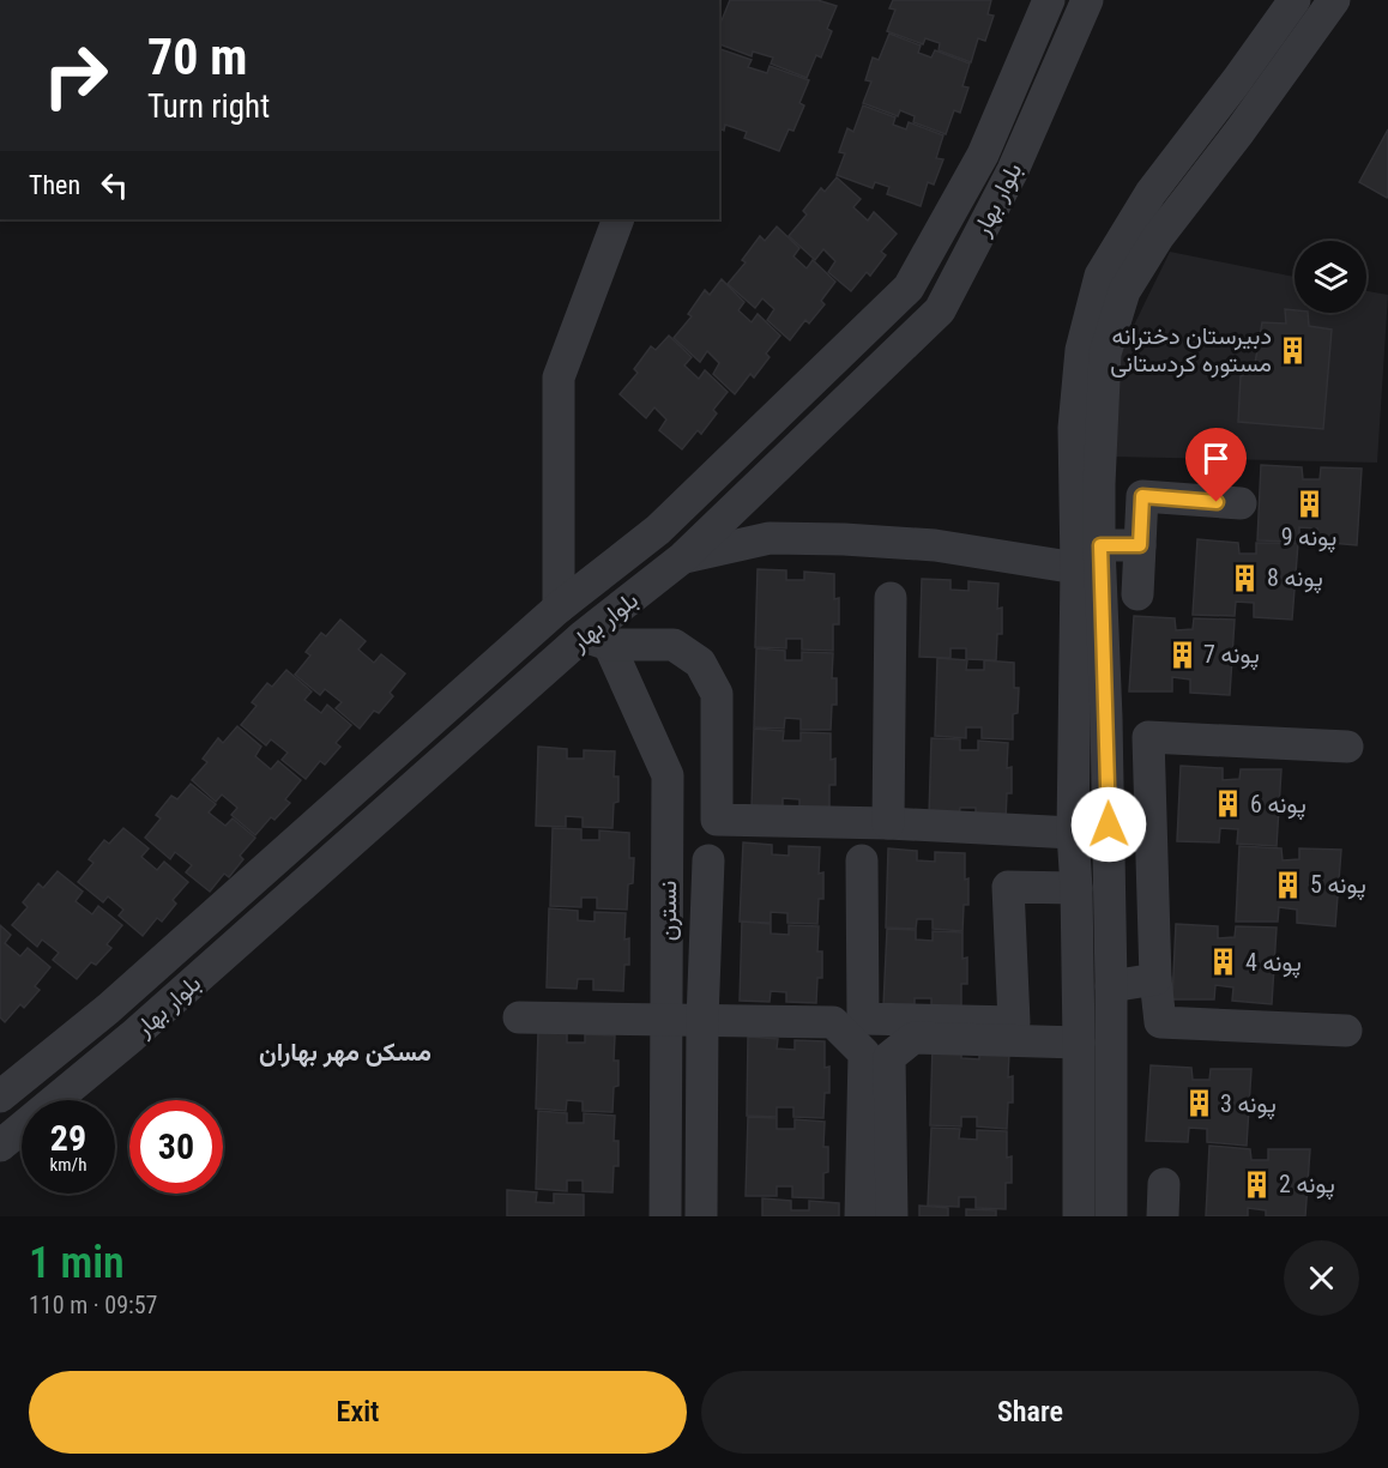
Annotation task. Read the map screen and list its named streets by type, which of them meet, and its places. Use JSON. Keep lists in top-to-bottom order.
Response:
{
  "streets": {
    "street": ["بلوار بهار", "نسترن"]
  },
  "crossings": [
    ["بلوار بهار", "نسترن"]
  ],
  "districts": ["مسکن مهر بهاران"],
  "places": {
    "building": [
      "دبیرستان دخترانه مستوره کردستانی",
      "پونه 9",
      "پونه 8",
      "پونه 7",
      "پونه 6",
      "پونه 5",
      "پونه 4",
      "پونه 3",
      "پونه 2"
    ]
  },
  "page": {
    "turn": ["70 m", "Turn right"],
    "then": "Then",
    "speed": "29 km/h",
    "limit": "30",
    "heading": ["1 min", "110 m · 09:57"],
    "buttons": ["Exit", "Share"]
  }
}
